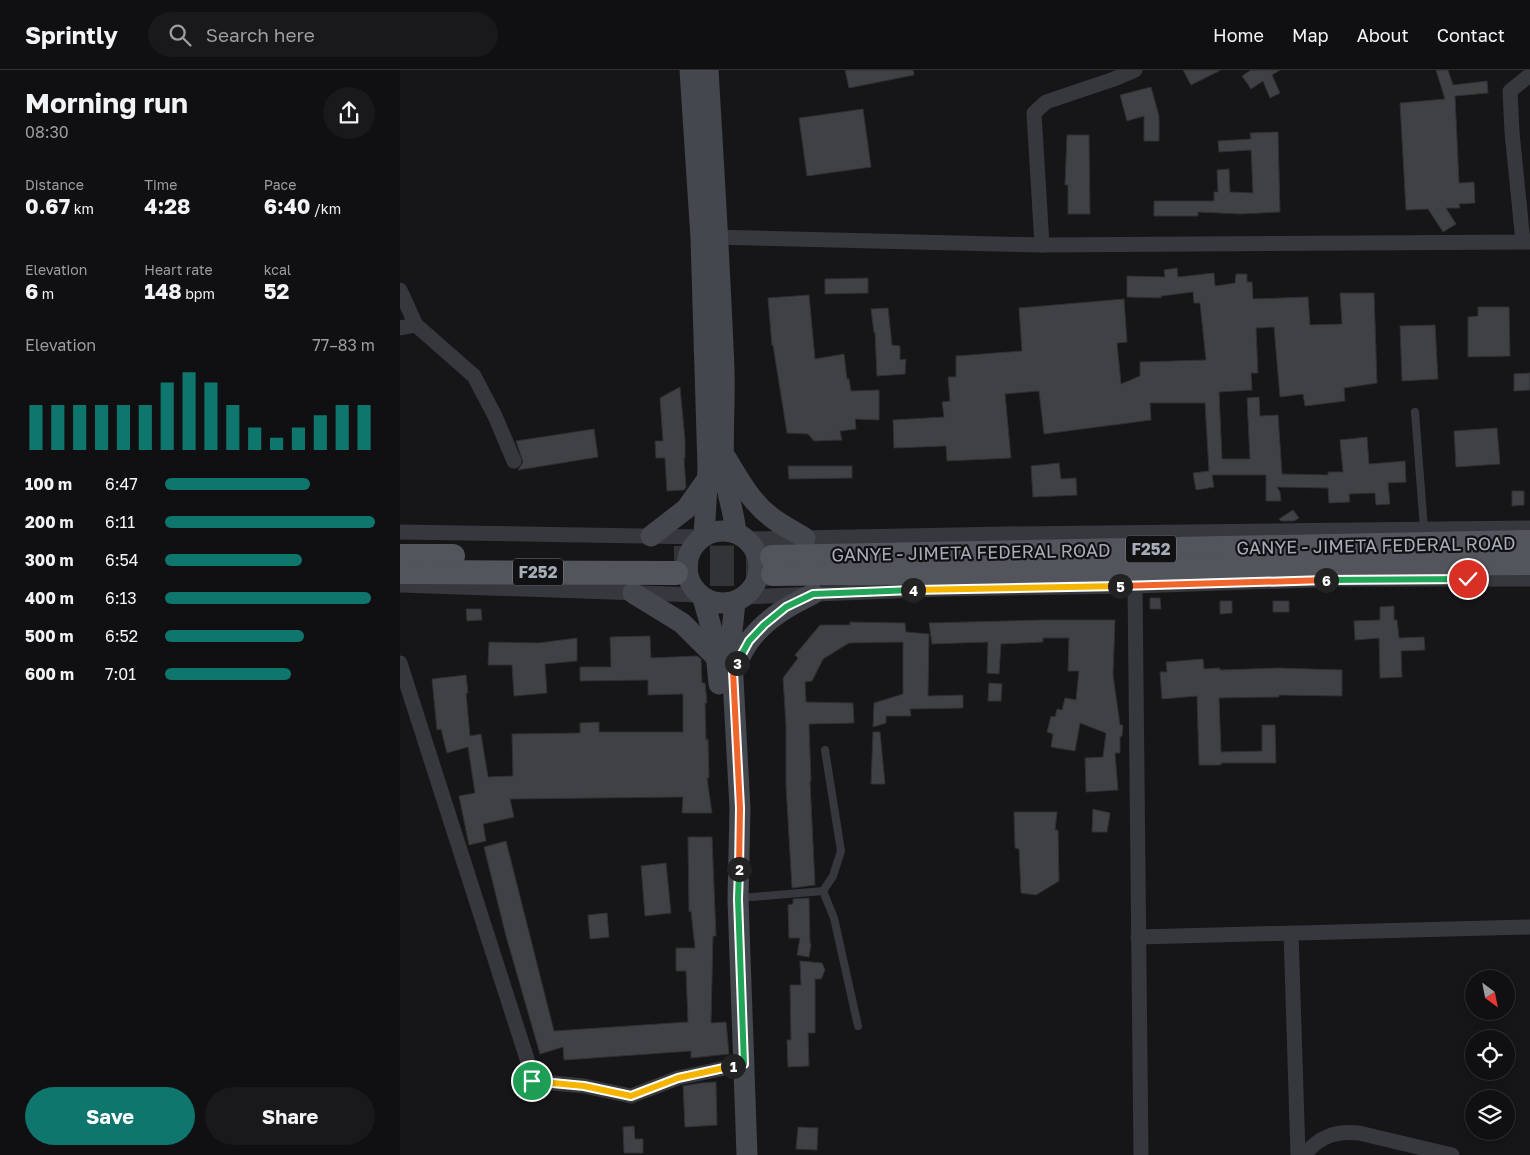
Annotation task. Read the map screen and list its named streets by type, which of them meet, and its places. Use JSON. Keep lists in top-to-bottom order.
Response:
{
  "streets": {
    "main road": ["GANYE - JIMETA FEDERAL ROAD", "F252"]
  },
  "north": "bottom right",
  "page": {
    "header": "Sprintly",
    "search": "Search here",
    "nav": [
      "Home",
      "Map",
      "About",
      "Contact"
    ],
    "heading": ["Morning run", "08:30"],
    "stats": [
      ["Distance", "0.67 km"],
      ["Time", "4:28"],
      ["Pace", "6:40 /km"],
      ["Elevation", "6 m"],
      ["Heart rate", "148 bpm"],
      ["kcal", "52"]
    ],
    "chart": ["Elevation", "77–83 m"],
    "list": [
      {
        "name": "100 m",
        "note": "6:47"
      },
      {
        "name": "200 m",
        "note": "6:11"
      },
      {
        "name": "300 m",
        "note": "6:54"
      },
      {
        "name": "400 m",
        "note": "6:13"
      },
      {
        "name": "500 m",
        "note": "6:52"
      },
      {
        "name": "600 m",
        "note": "7:01"
      }
    ],
    "pins": [
      "6",
      "5",
      "4",
      "3",
      "2",
      "1"
    ],
    "buttons": ["Save", "Share"]
  }
}
